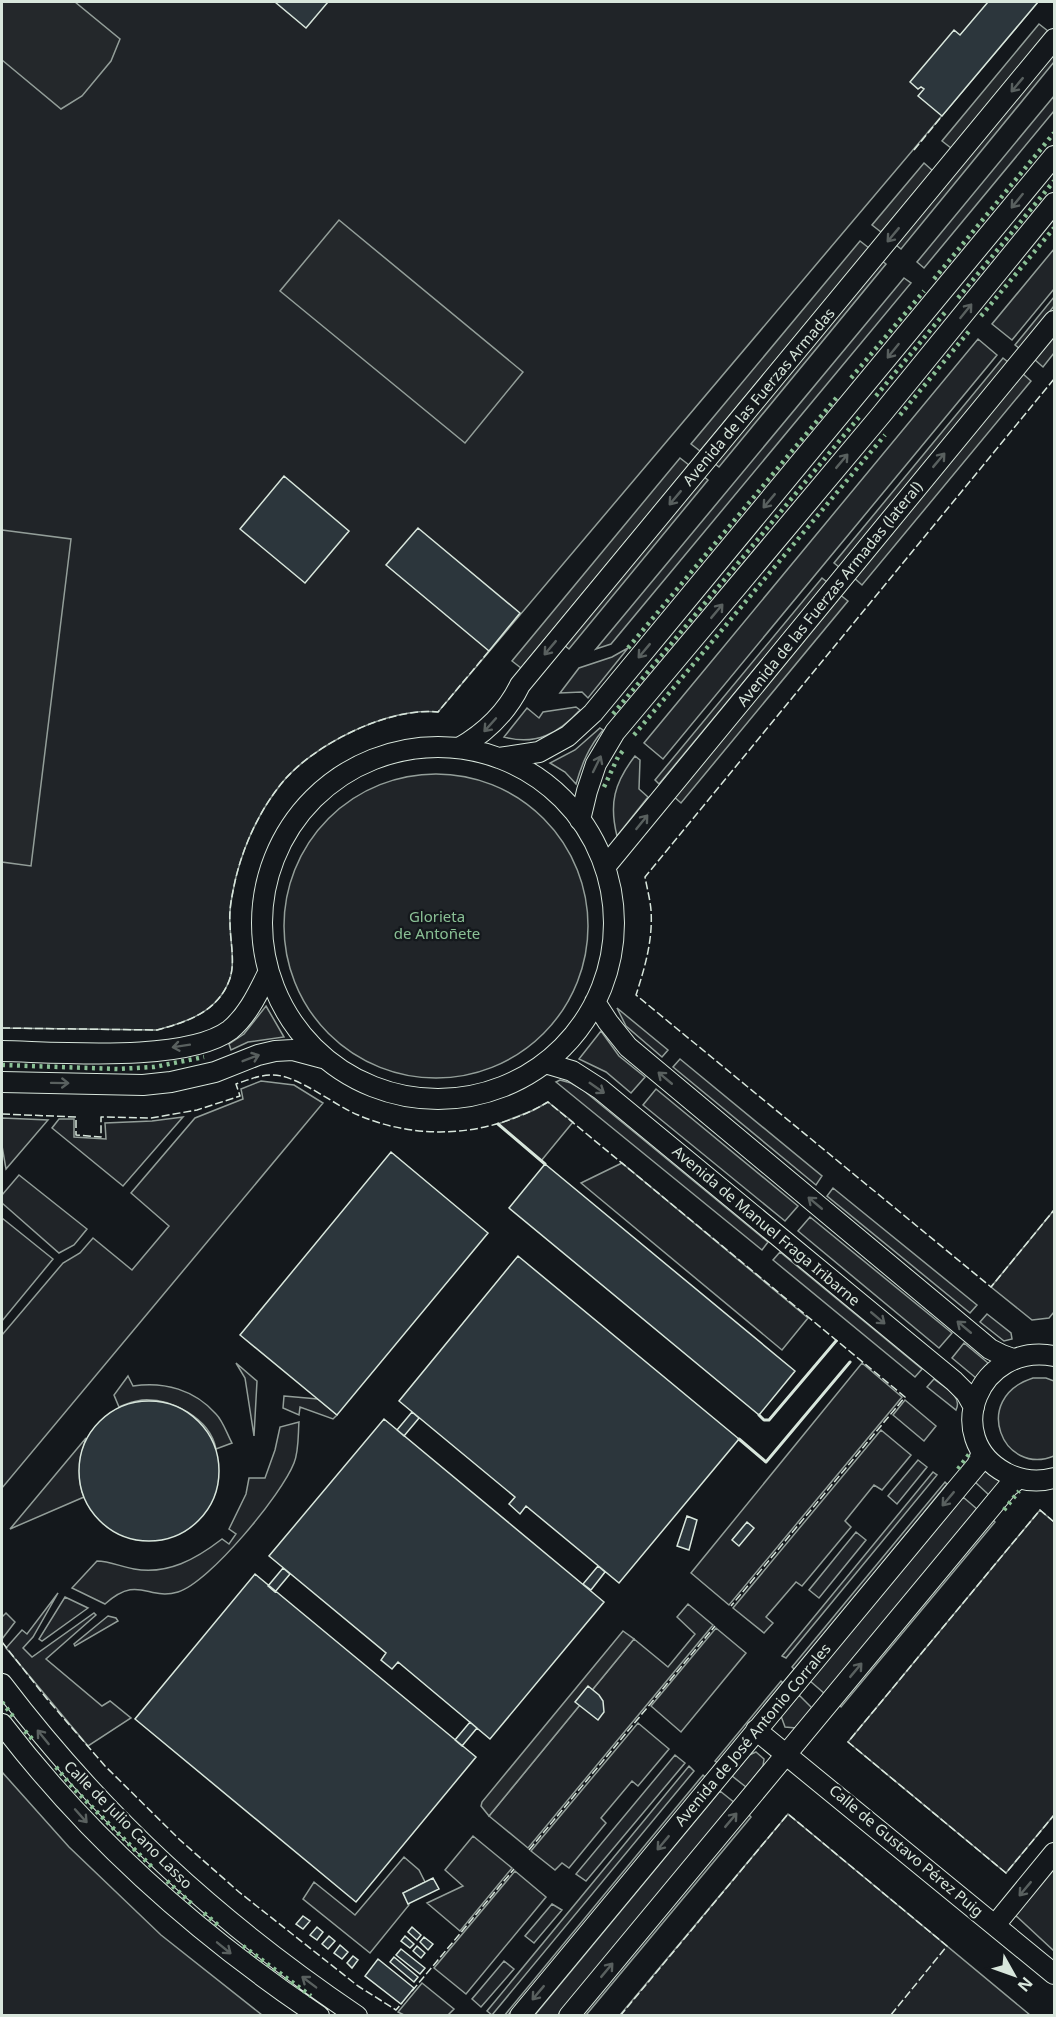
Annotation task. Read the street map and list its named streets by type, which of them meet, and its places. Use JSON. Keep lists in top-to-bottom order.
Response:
{
  "streets": {
    "street": [
      "Avenida de las Fuerzas Armadas",
      "Avenida de las Fuerzas Armadas (lateral)",
      "Avenida de Manuel Fraga Iribarne",
      "Avenida de José Antonio Corrales",
      "Calle de Julio Cano Lasso",
      "Calle de Gustavo Pérez Puig"
    ]
  },
  "crossings": [
    ["Avenida de José Antonio Corrales", "Calle de Gustavo Pérez Puig"]
  ],
  "parks": ["Glorieta de Antoñete"],
  "north": "bottom right"
}
